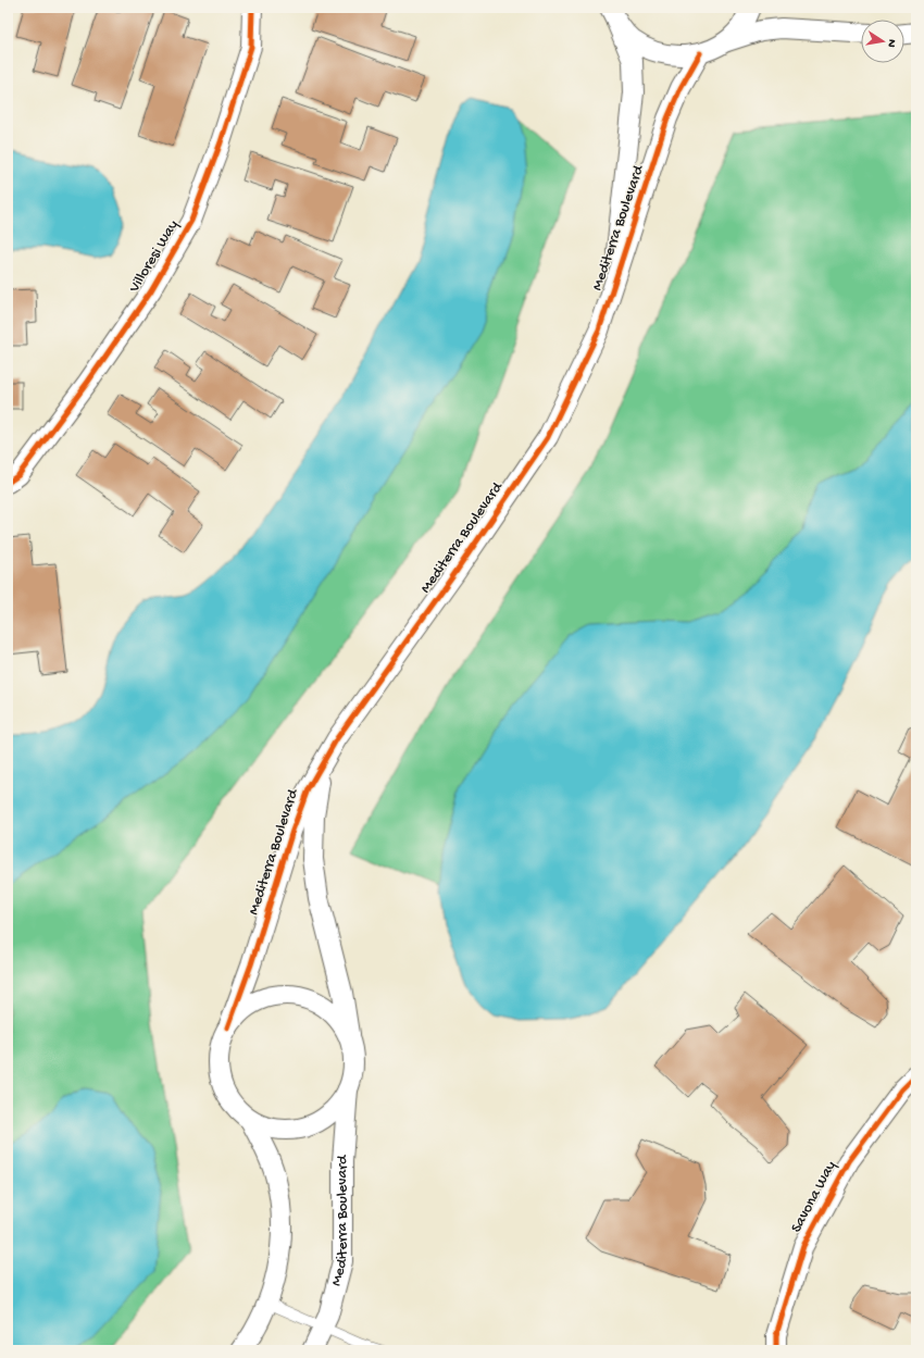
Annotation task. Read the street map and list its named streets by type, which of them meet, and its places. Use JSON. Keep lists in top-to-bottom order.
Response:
{
  "streets": {
    "street": ["Mediterra Boulevard", "Villoresi Way", "Savona Way"]
  },
  "north": "right"
}
